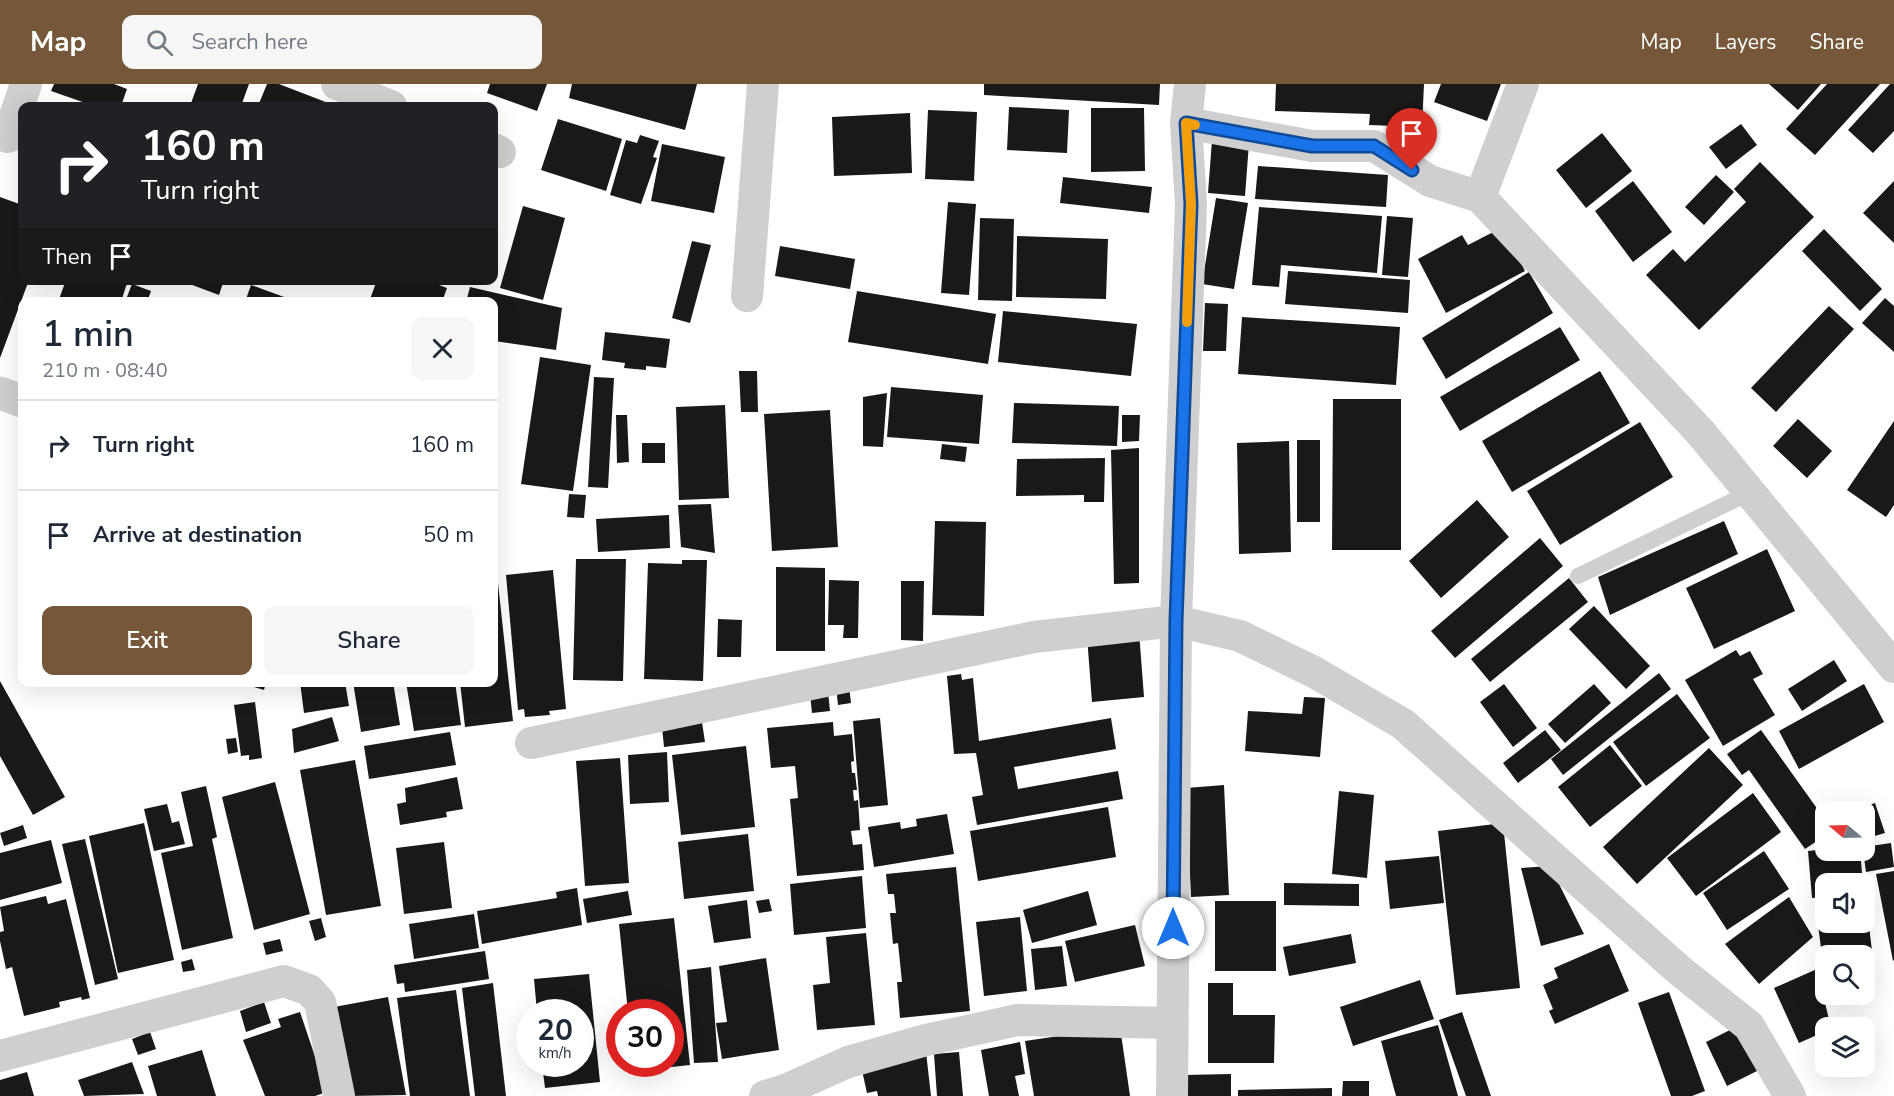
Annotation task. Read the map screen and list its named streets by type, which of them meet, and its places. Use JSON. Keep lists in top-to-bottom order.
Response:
{
  "north": "left",
  "page": {
    "header": "Map",
    "search": "Search here",
    "nav": ["Map", "Layers", "Share"],
    "turn": ["160 m", "Turn right"],
    "then": "Then",
    "heading": ["1 min", "210 m · 08:40"],
    "list": [
      {
        "name": "Turn right",
        "value": "160 m"
      },
      {
        "name": "Arrive at destination",
        "value": "50 m"
      }
    ],
    "buttons": ["Exit", "Share"],
    "speed": "20 km/h",
    "limit": "30"
  }
}
